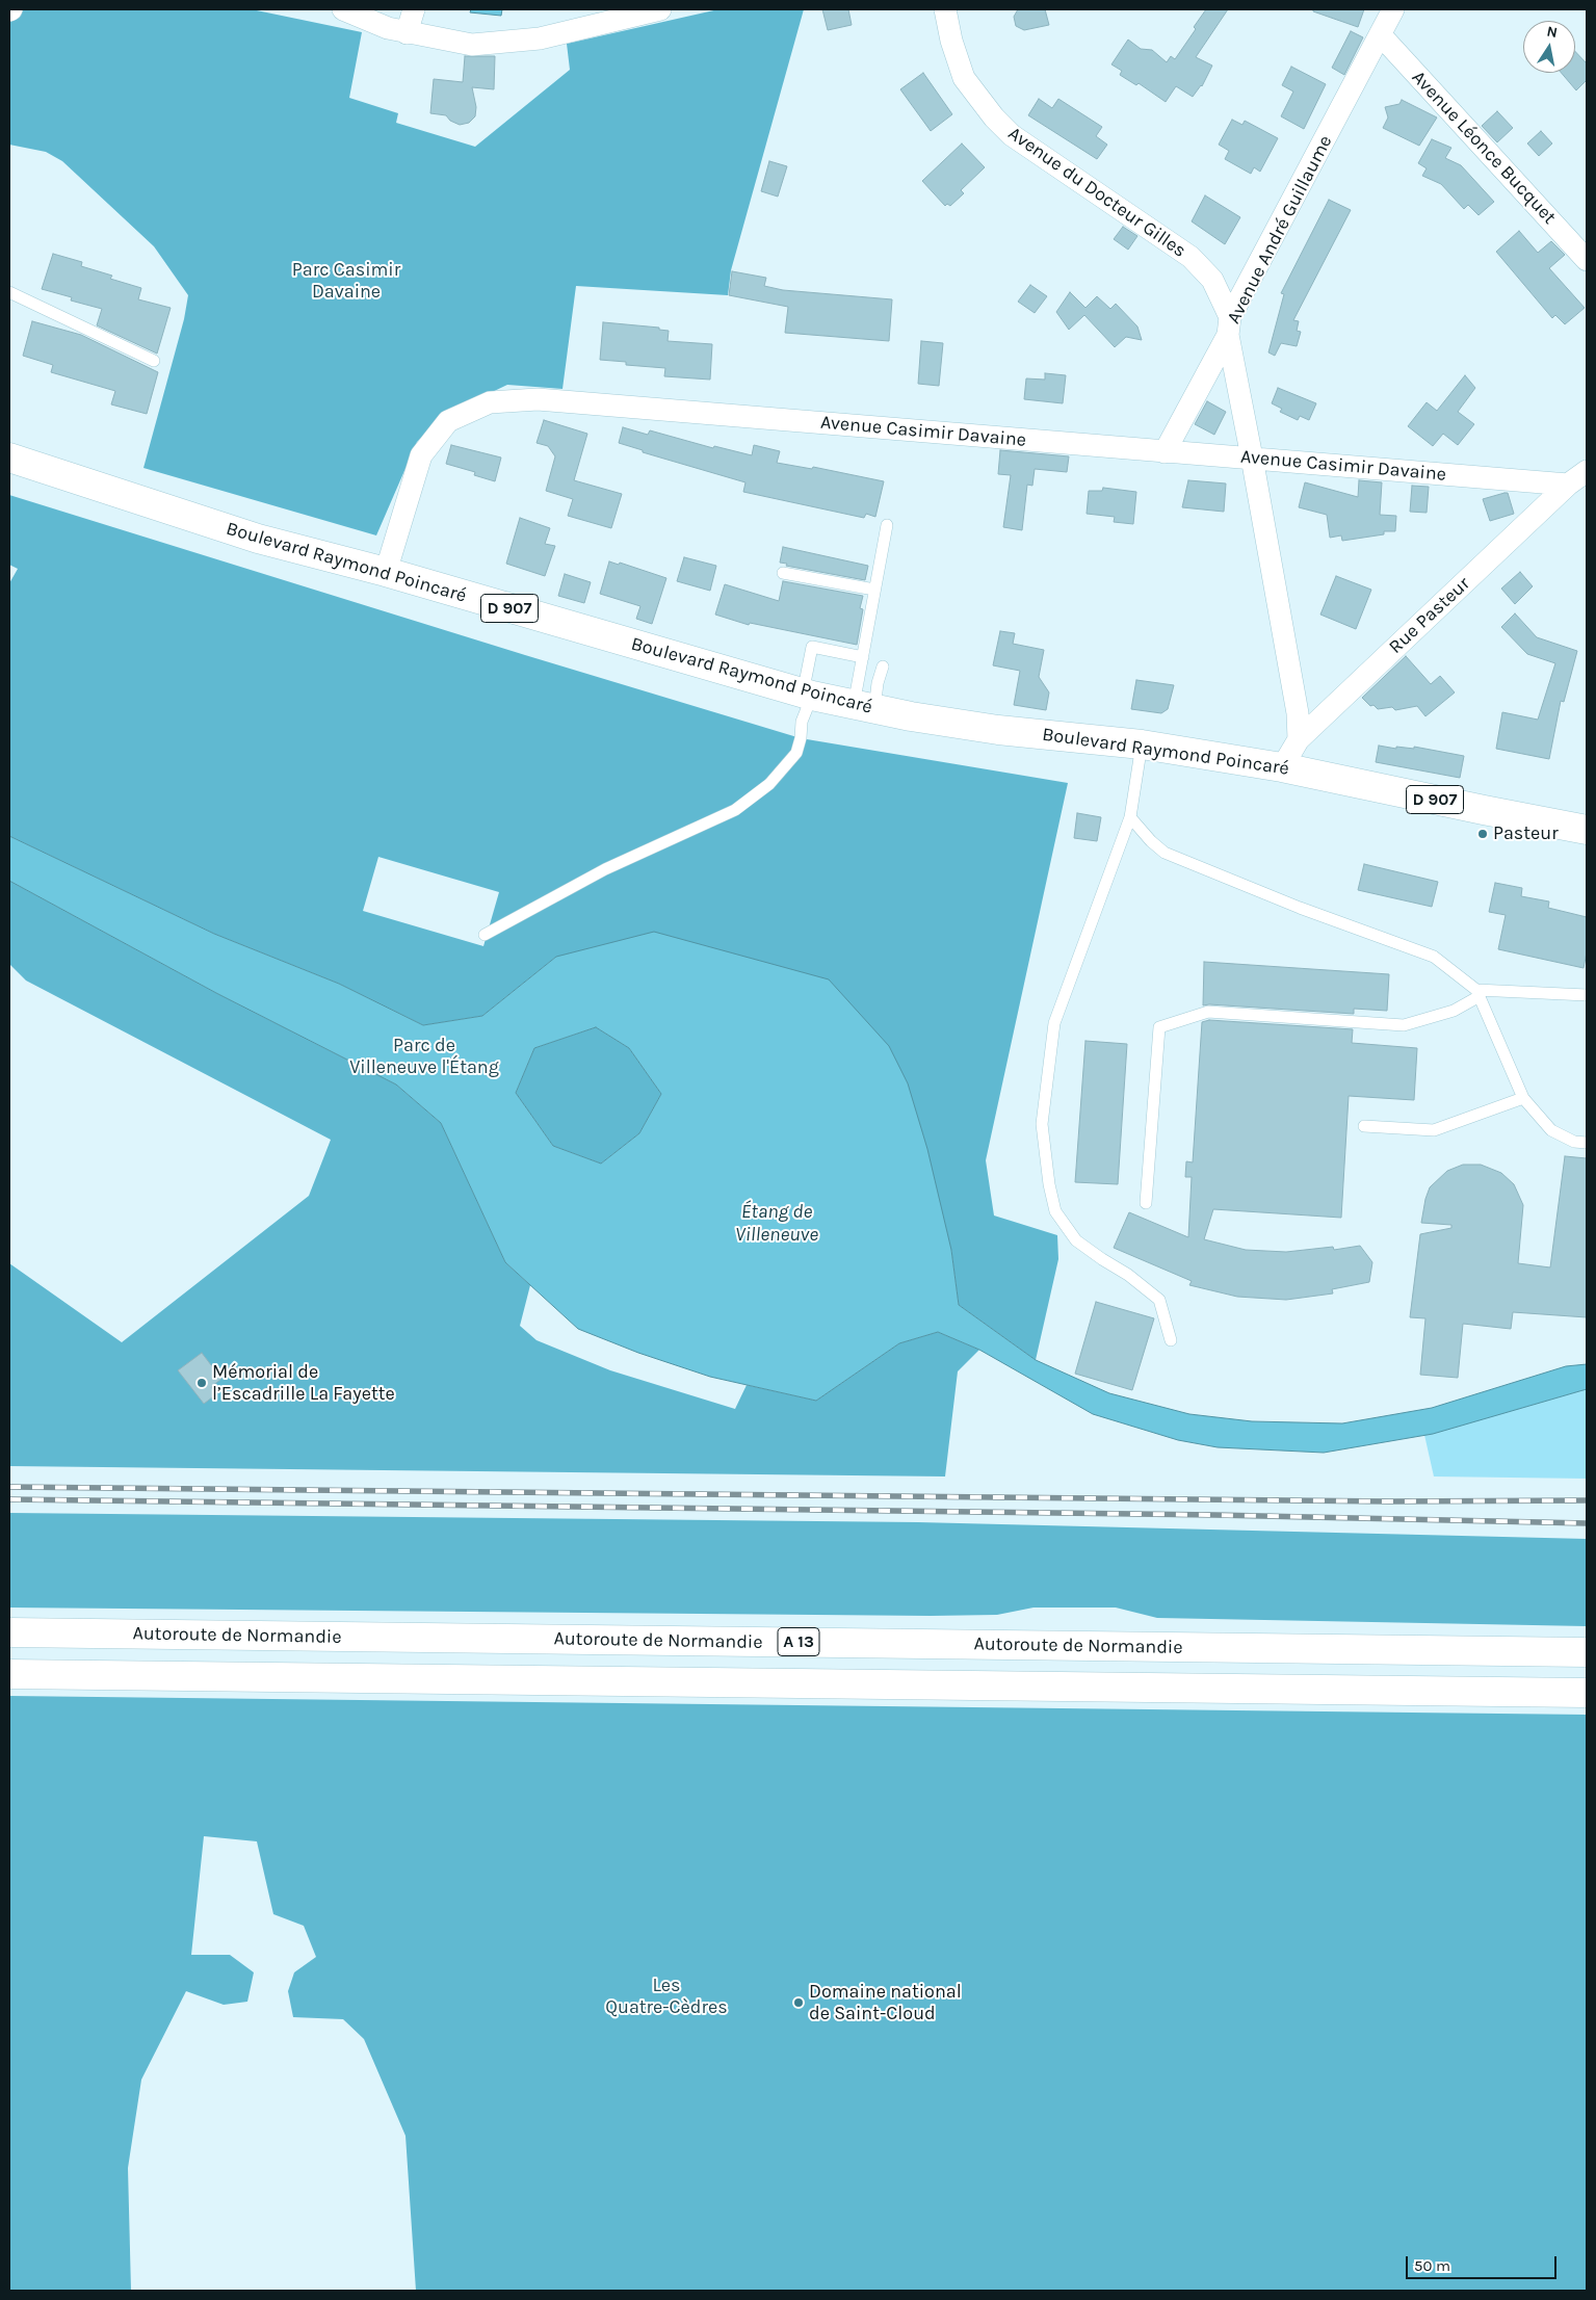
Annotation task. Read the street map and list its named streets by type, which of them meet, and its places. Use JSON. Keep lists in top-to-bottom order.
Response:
{
  "streets": {
    "main road": [
      "Boulevard Raymond Poincaré",
      "D 907",
      "Autoroute de Normandie",
      "A 13"
    ],
    "street": [
      "Avenue Léonce Bucquet",
      "Avenue du Docteur Gilles",
      "Avenue André Guillaume",
      "Avenue Casimir Davaine",
      "Rue Pasteur"
    ]
  },
  "crossings": [
    ["Avenue Léonce Bucquet", "Avenue André Guillaume"],
    ["Avenue du Docteur Gilles", "Avenue André Guillaume"],
    ["Avenue André Guillaume", "Avenue Casimir Davaine"],
    ["Avenue André Guillaume", "Rue Pasteur"],
    ["Avenue Casimir Davaine", "Boulevard Raymond Poincaré"],
    ["Avenue Casimir Davaine", "Rue Pasteur"],
    ["Boulevard Raymond Poincaré", "Rue Pasteur"]
  ],
  "water": ["Étang de Villeneuve"],
  "parks": ["Parc Casimir Davaine", "Parc de Villeneuve l'Étang", "Les Quatre-Cèdres"],
  "places": ["Pasteur", "Mémorial de l’Escadrille La Fayette", "Domaine national de Saint-Cloud"],
  "scale_bar": "50 m",
  "north": "top"
}
